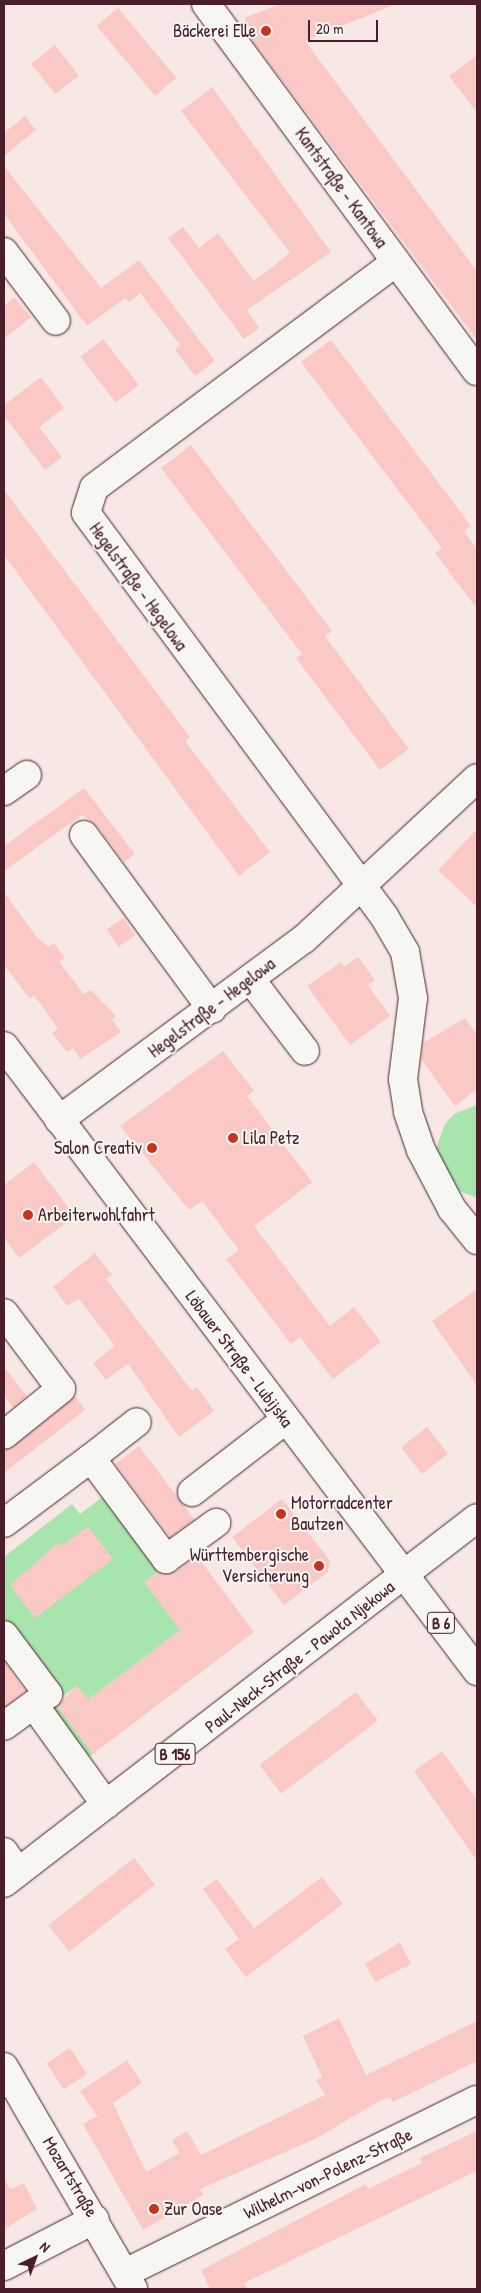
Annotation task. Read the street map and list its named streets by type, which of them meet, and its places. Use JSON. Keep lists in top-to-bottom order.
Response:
{
  "streets": {
    "street": [
      "Kantstraße - Kantowa",
      "Hegelstraße - Hegelowa",
      "Löbauer Straße - Lubijska",
      "B 6",
      "Paul-Neck-Straße - Pawoła Njekowa",
      "B 156",
      "Wilhelm-von-Polenz-Straße",
      "Mozartstraße"
    ]
  },
  "crossings": [
    ["Kantstraße - Kantowa", "Hegelstraße - Hegelowa"],
    ["Hegelstraße - Hegelowa", "Löbauer Straße - Lubijska"],
    ["Löbauer Straße - Lubijska", "Paul-Neck-Straße - Pawoła Njekowa"],
    ["Löbauer Straße - Lubijska", "B 156"],
    ["Paul-Neck-Straße - Pawoła Njekowa", "B 156"],
    ["Wilhelm-von-Polenz-Straße", "Mozartstraße"]
  ],
  "places": [
    "Bäckerei Elle",
    "Lila Petz",
    "Salon Creativ",
    "Arbeiterwohlfahrt",
    "Motorradcenter Bautzen",
    "Württembergische Versicherung",
    "Zur Oase"
  ],
  "scale_bar": "20 m",
  "north": "top right"
}
